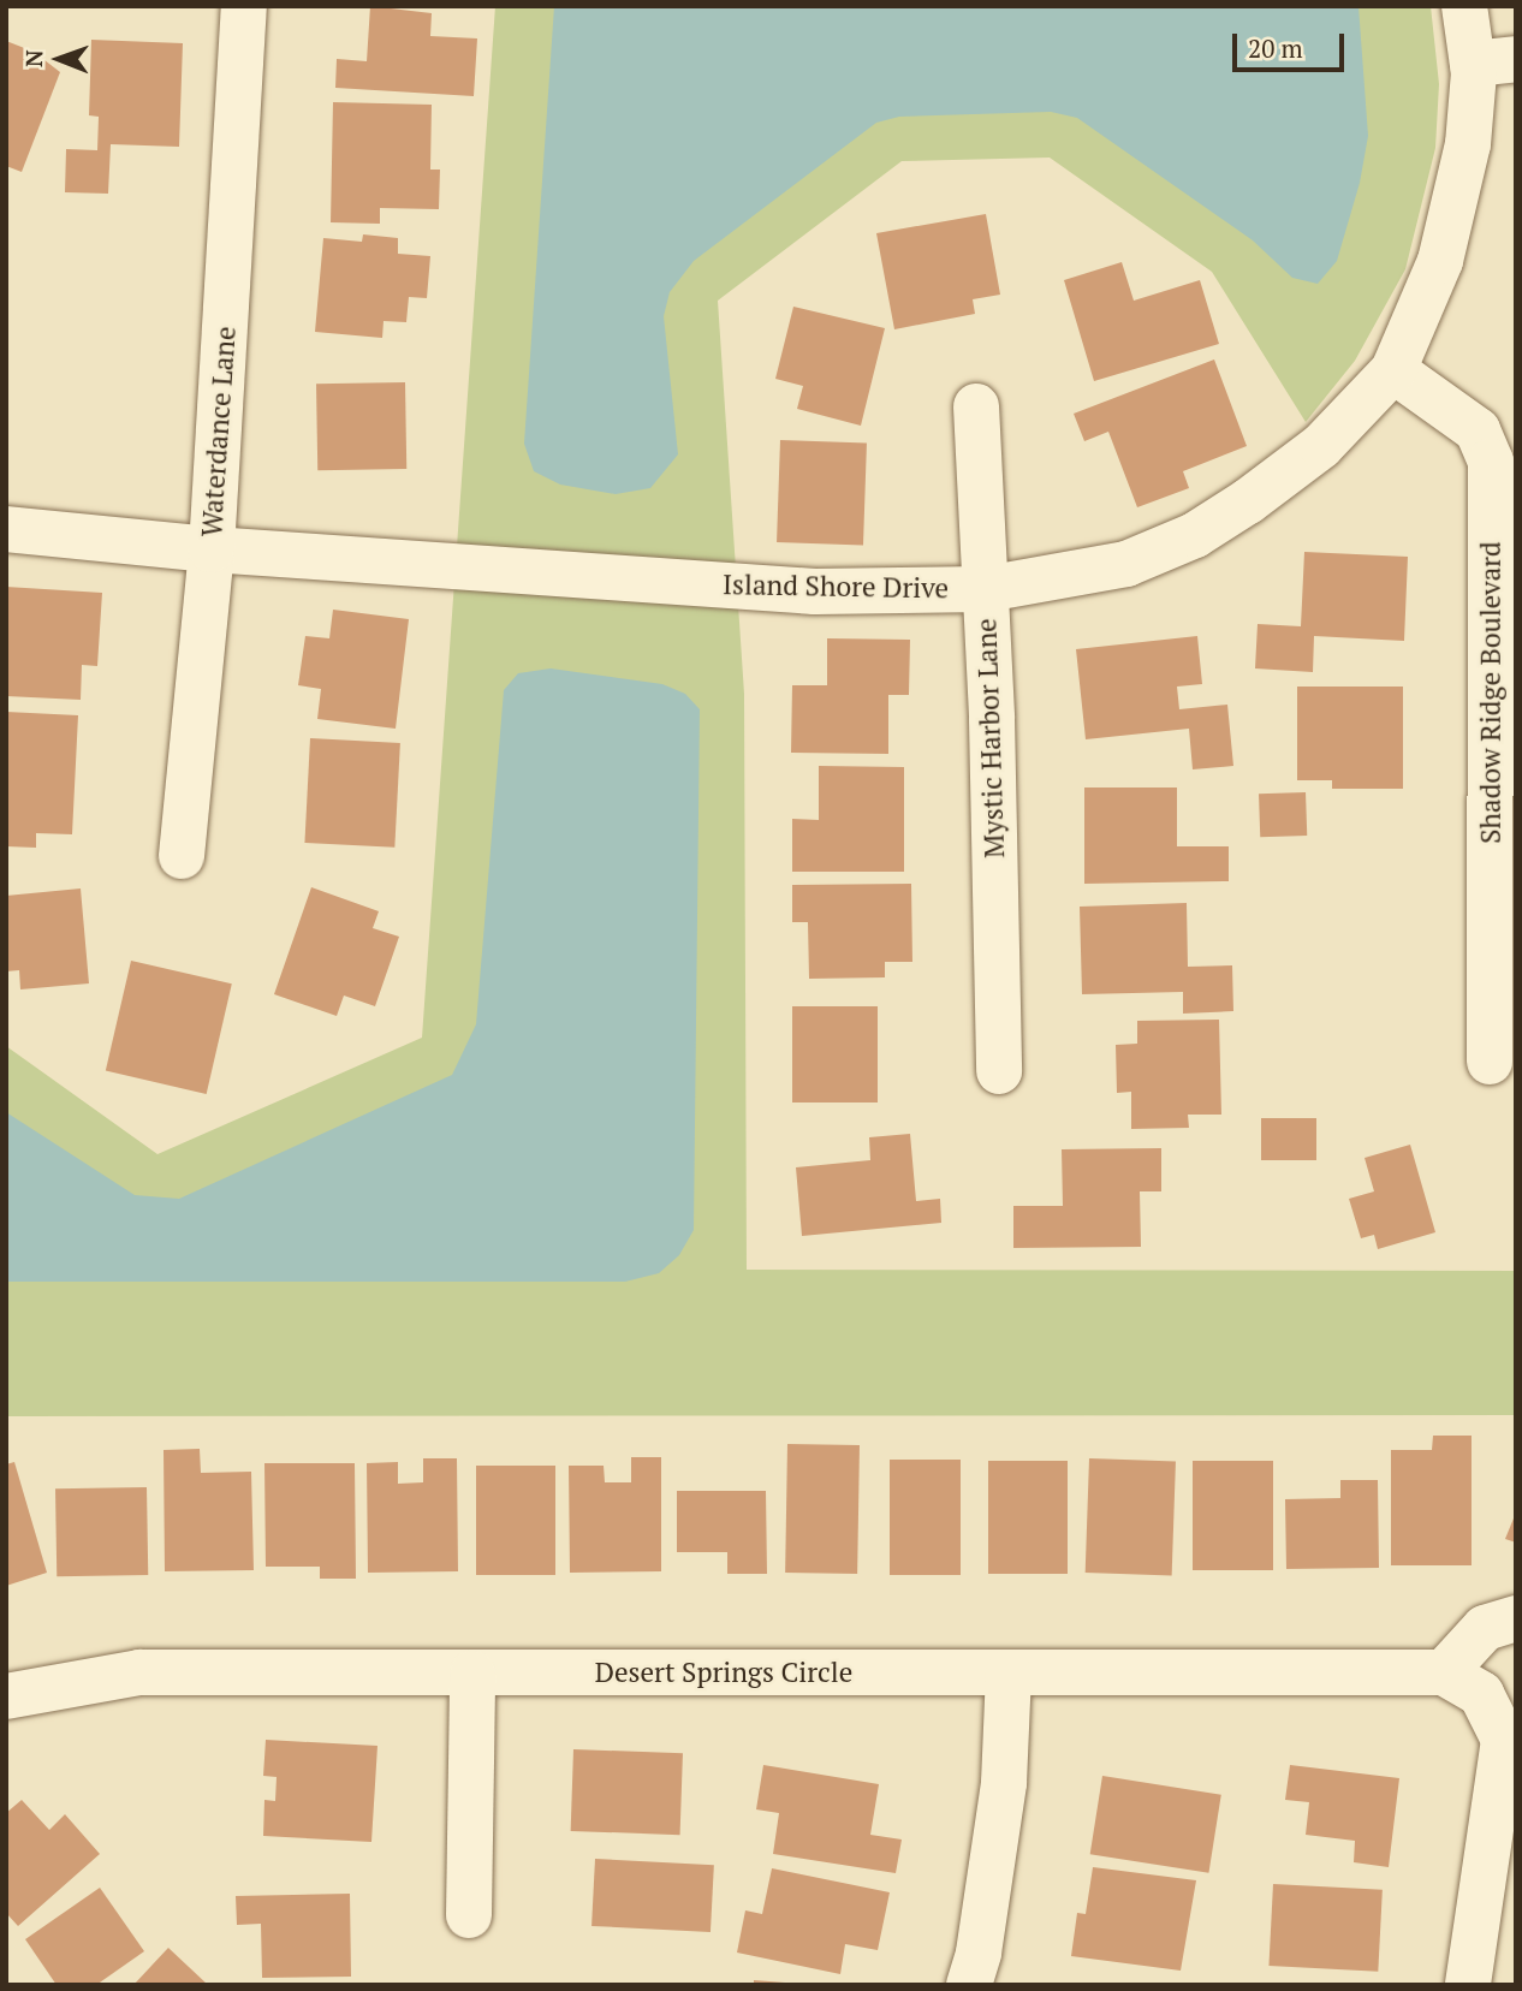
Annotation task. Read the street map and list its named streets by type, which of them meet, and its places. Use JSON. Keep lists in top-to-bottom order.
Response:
{
  "streets": {
    "street": [
      "Waterdance Lane",
      "Island Shore Drive",
      "Shadow Ridge Boulevard",
      "Mystic Harbor Lane",
      "Desert Springs Circle"
    ]
  },
  "crossings": [
    ["Waterdance Lane", "Island Shore Drive"],
    ["Island Shore Drive", "Shadow Ridge Boulevard"],
    ["Island Shore Drive", "Mystic Harbor Lane"]
  ],
  "scale_bar": "20 m",
  "north": "left"
}
